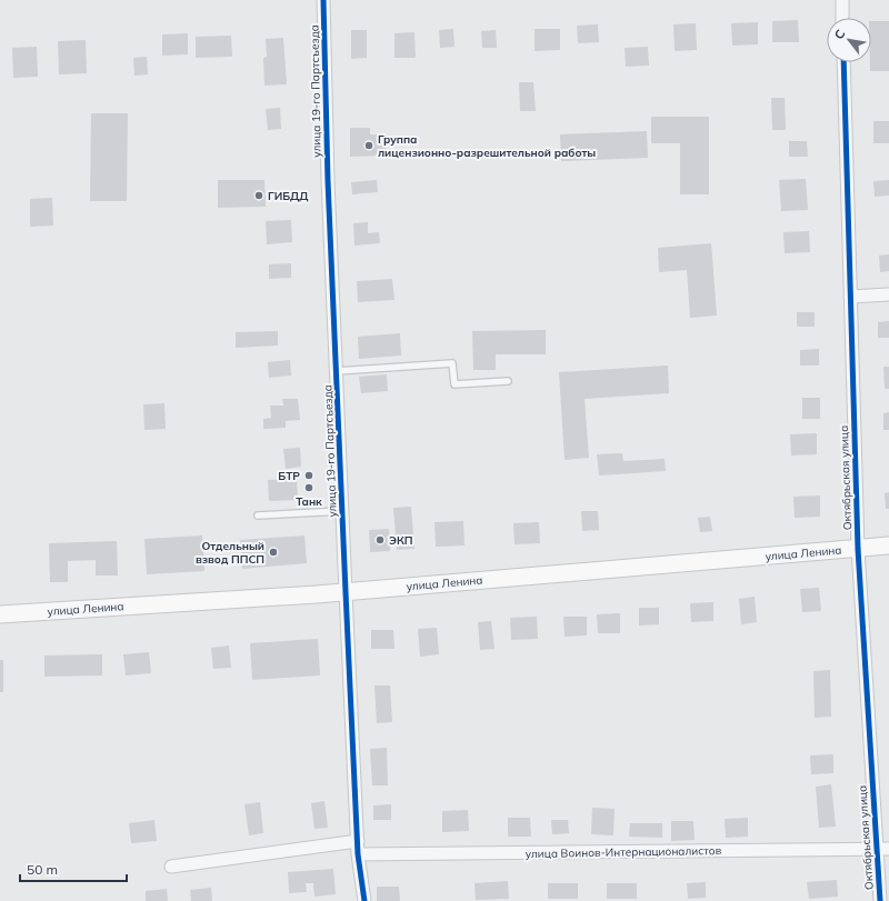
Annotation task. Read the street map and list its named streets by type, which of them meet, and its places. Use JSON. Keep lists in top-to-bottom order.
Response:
{
  "streets": {
    "main road": ["улица Ленина"],
    "street": ["улица 19-го Партсъезда", "Октябрьская улица", "улица Воинов-Интернационалистов"]
  },
  "crossings": [
    ["улица 19-го Партсъезда", "улица Ленина"],
    ["улица 19-го Партсъезда", "улица Воинов-Интернационалистов"],
    ["Октябрьская улица", "улица Ленина"],
    ["Октябрьская улица", "улица Воинов-Интернационалистов"]
  ],
  "places": [
    "Группа лицензионно-разрешительной работы",
    "ГИБДД",
    "БТР",
    "Танк",
    "ЭКП",
    "Отдельный взвод ППСП"
  ],
  "scale_bar": "50 m",
  "north": "top left"
}
